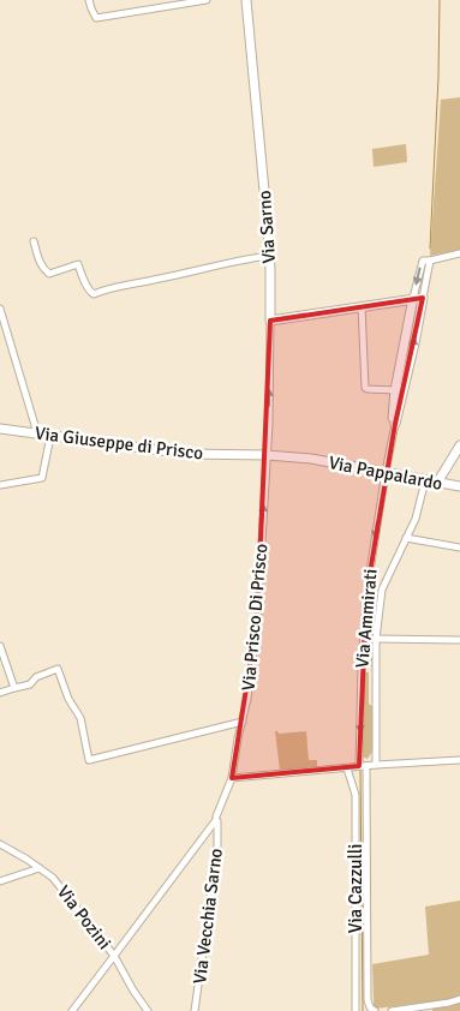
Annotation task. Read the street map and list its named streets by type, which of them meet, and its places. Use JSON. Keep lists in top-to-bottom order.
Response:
{
  "streets": {
    "street": [
      "Via Sarno",
      "Via Giuseppe di Prisco",
      "Via Pappalardo",
      "Via Prisco Di Prisco",
      "Via Ammirati",
      "Via Cazzulli",
      "Via Vecchia Sarno",
      "Via Pozini"
    ]
  },
  "crossings": [
    ["Via Sarno", "Via Giuseppe di Prisco"],
    ["Via Sarno", "Via Prisco Di Prisco"],
    ["Via Giuseppe di Prisco", "Via Pappalardo"],
    ["Via Giuseppe di Prisco", "Via Prisco Di Prisco"],
    ["Via Pappalardo", "Via Ammirati"],
    ["Via Prisco Di Prisco", "Via Vecchia Sarno"]
  ],
  "one_way": ["Via Prisco Di Prisco"]
}
